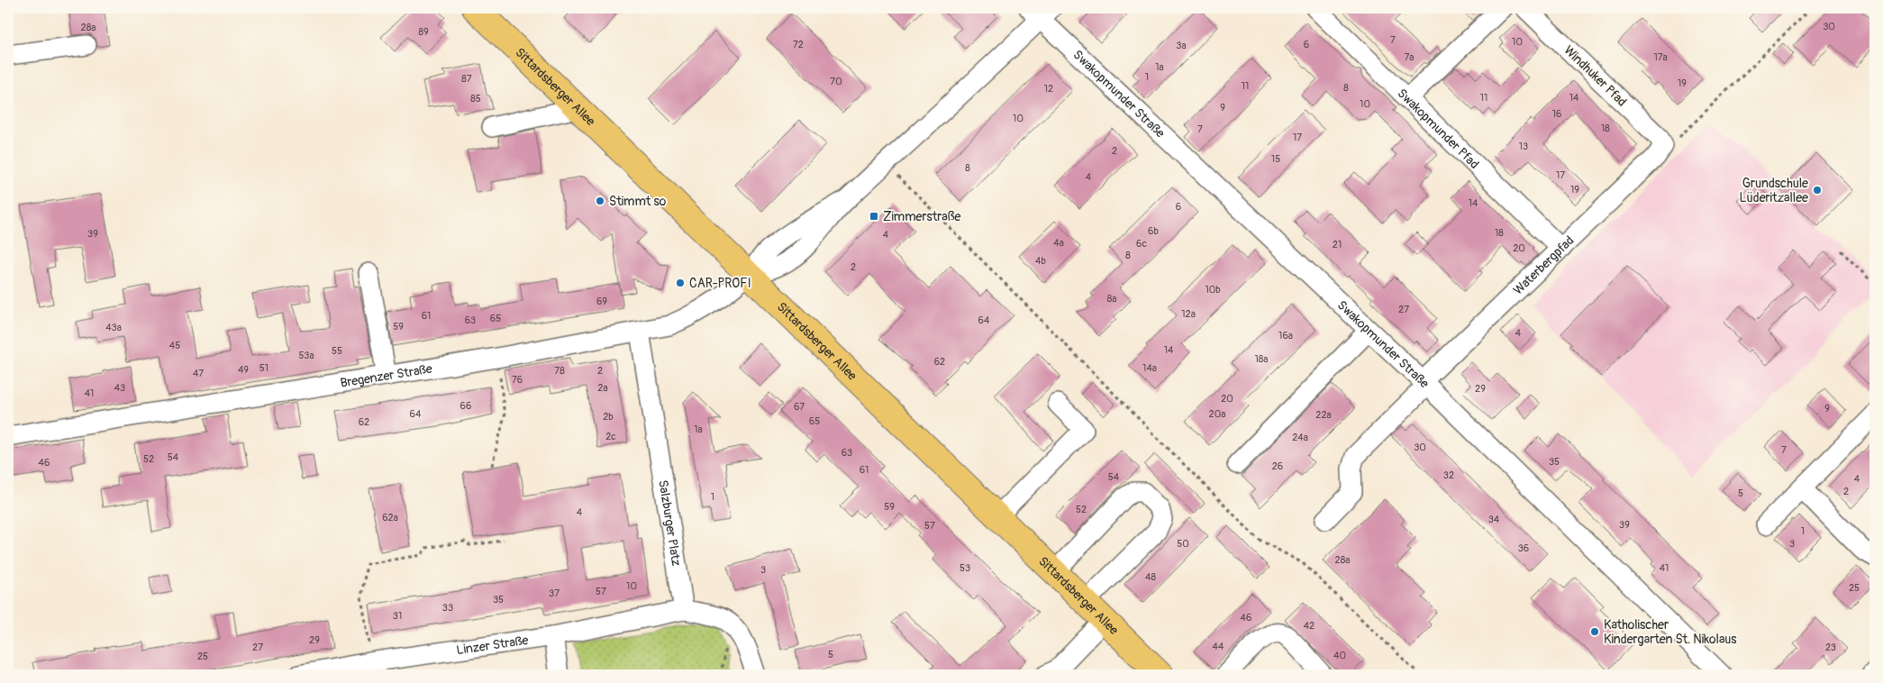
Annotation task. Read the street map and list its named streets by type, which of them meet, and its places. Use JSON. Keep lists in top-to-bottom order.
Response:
{
  "streets": {
    "main road": ["Sittardsberger Allee"],
    "street": [
      "Windhuker Pfad",
      "Swakopmunder Straße",
      "Swakopmunder Pfad",
      "Waterbergpfad",
      "Bregenzer Straße",
      "Salzburger Platz",
      "Linzer Straße"
    ]
  },
  "crossings": [
    ["Windhuker Pfad", "Waterbergpfad"],
    ["Sittardsberger Allee", "Bregenzer Straße"],
    ["Swakopmunder Straße", "Waterbergpfad"],
    ["Swakopmunder Pfad", "Waterbergpfad"],
    ["Bregenzer Straße", "Salzburger Platz"],
    ["Salzburger Platz", "Linzer Straße"]
  ],
  "places": {
    "other": [
      "Grundschule Lüderitzallee",
      "Stimmt so",
      "CAR-PROFI",
      "Katholischer Kindergarten St. Nikolaus"
    ],
    "transit": ["Zimmerstraße"]
  },
  "house_numbers": [
    "30",
    "28a",
    "89",
    "7",
    "10",
    "72",
    "6",
    "3a",
    "7a",
    "17a",
    "1a",
    "1",
    "87",
    "70",
    "19",
    "11",
    "8",
    "12",
    "11",
    "14",
    "85",
    "10",
    "9",
    "16",
    "10",
    "18",
    "7",
    "17",
    "13",
    "2",
    "15",
    "8",
    "17",
    "4",
    "19",
    "14",
    "6",
    "6b",
    "18",
    "39",
    "4",
    "4a",
    "6c",
    "21",
    "20",
    "8",
    "4b",
    "2",
    "10b",
    "8a",
    "69",
    "27",
    "12a",
    "61",
    "65",
    "63",
    "64",
    "59",
    "43a",
    "4",
    "16a",
    "45",
    "14",
    "55",
    "53a",
    "18a",
    "62",
    "51",
    "14a",
    "49",
    "78",
    "2",
    "47",
    "76",
    "43",
    "2a",
    "29",
    "41",
    "20",
    "66",
    "67",
    "9",
    "64",
    "20a",
    "22a",
    "2b",
    "65",
    "62",
    "1a",
    "2c",
    "24a",
    "30",
    "7",
    "63",
    "54",
    "52",
    "35",
    "46",
    "26",
    "61",
    "32",
    "54",
    "4",
    "2",
    "5",
    "1",
    "59",
    "52",
    "4",
    "62a",
    "34",
    "39",
    "57",
    "1",
    "50",
    "3",
    "36",
    "28a",
    "53",
    "41",
    "3",
    "48",
    "10",
    "25",
    "57",
    "37",
    "35",
    "33",
    "31",
    "46",
    "42",
    "29",
    "44",
    "27",
    "23",
    "5",
    "40",
    "25"
  ]
}
